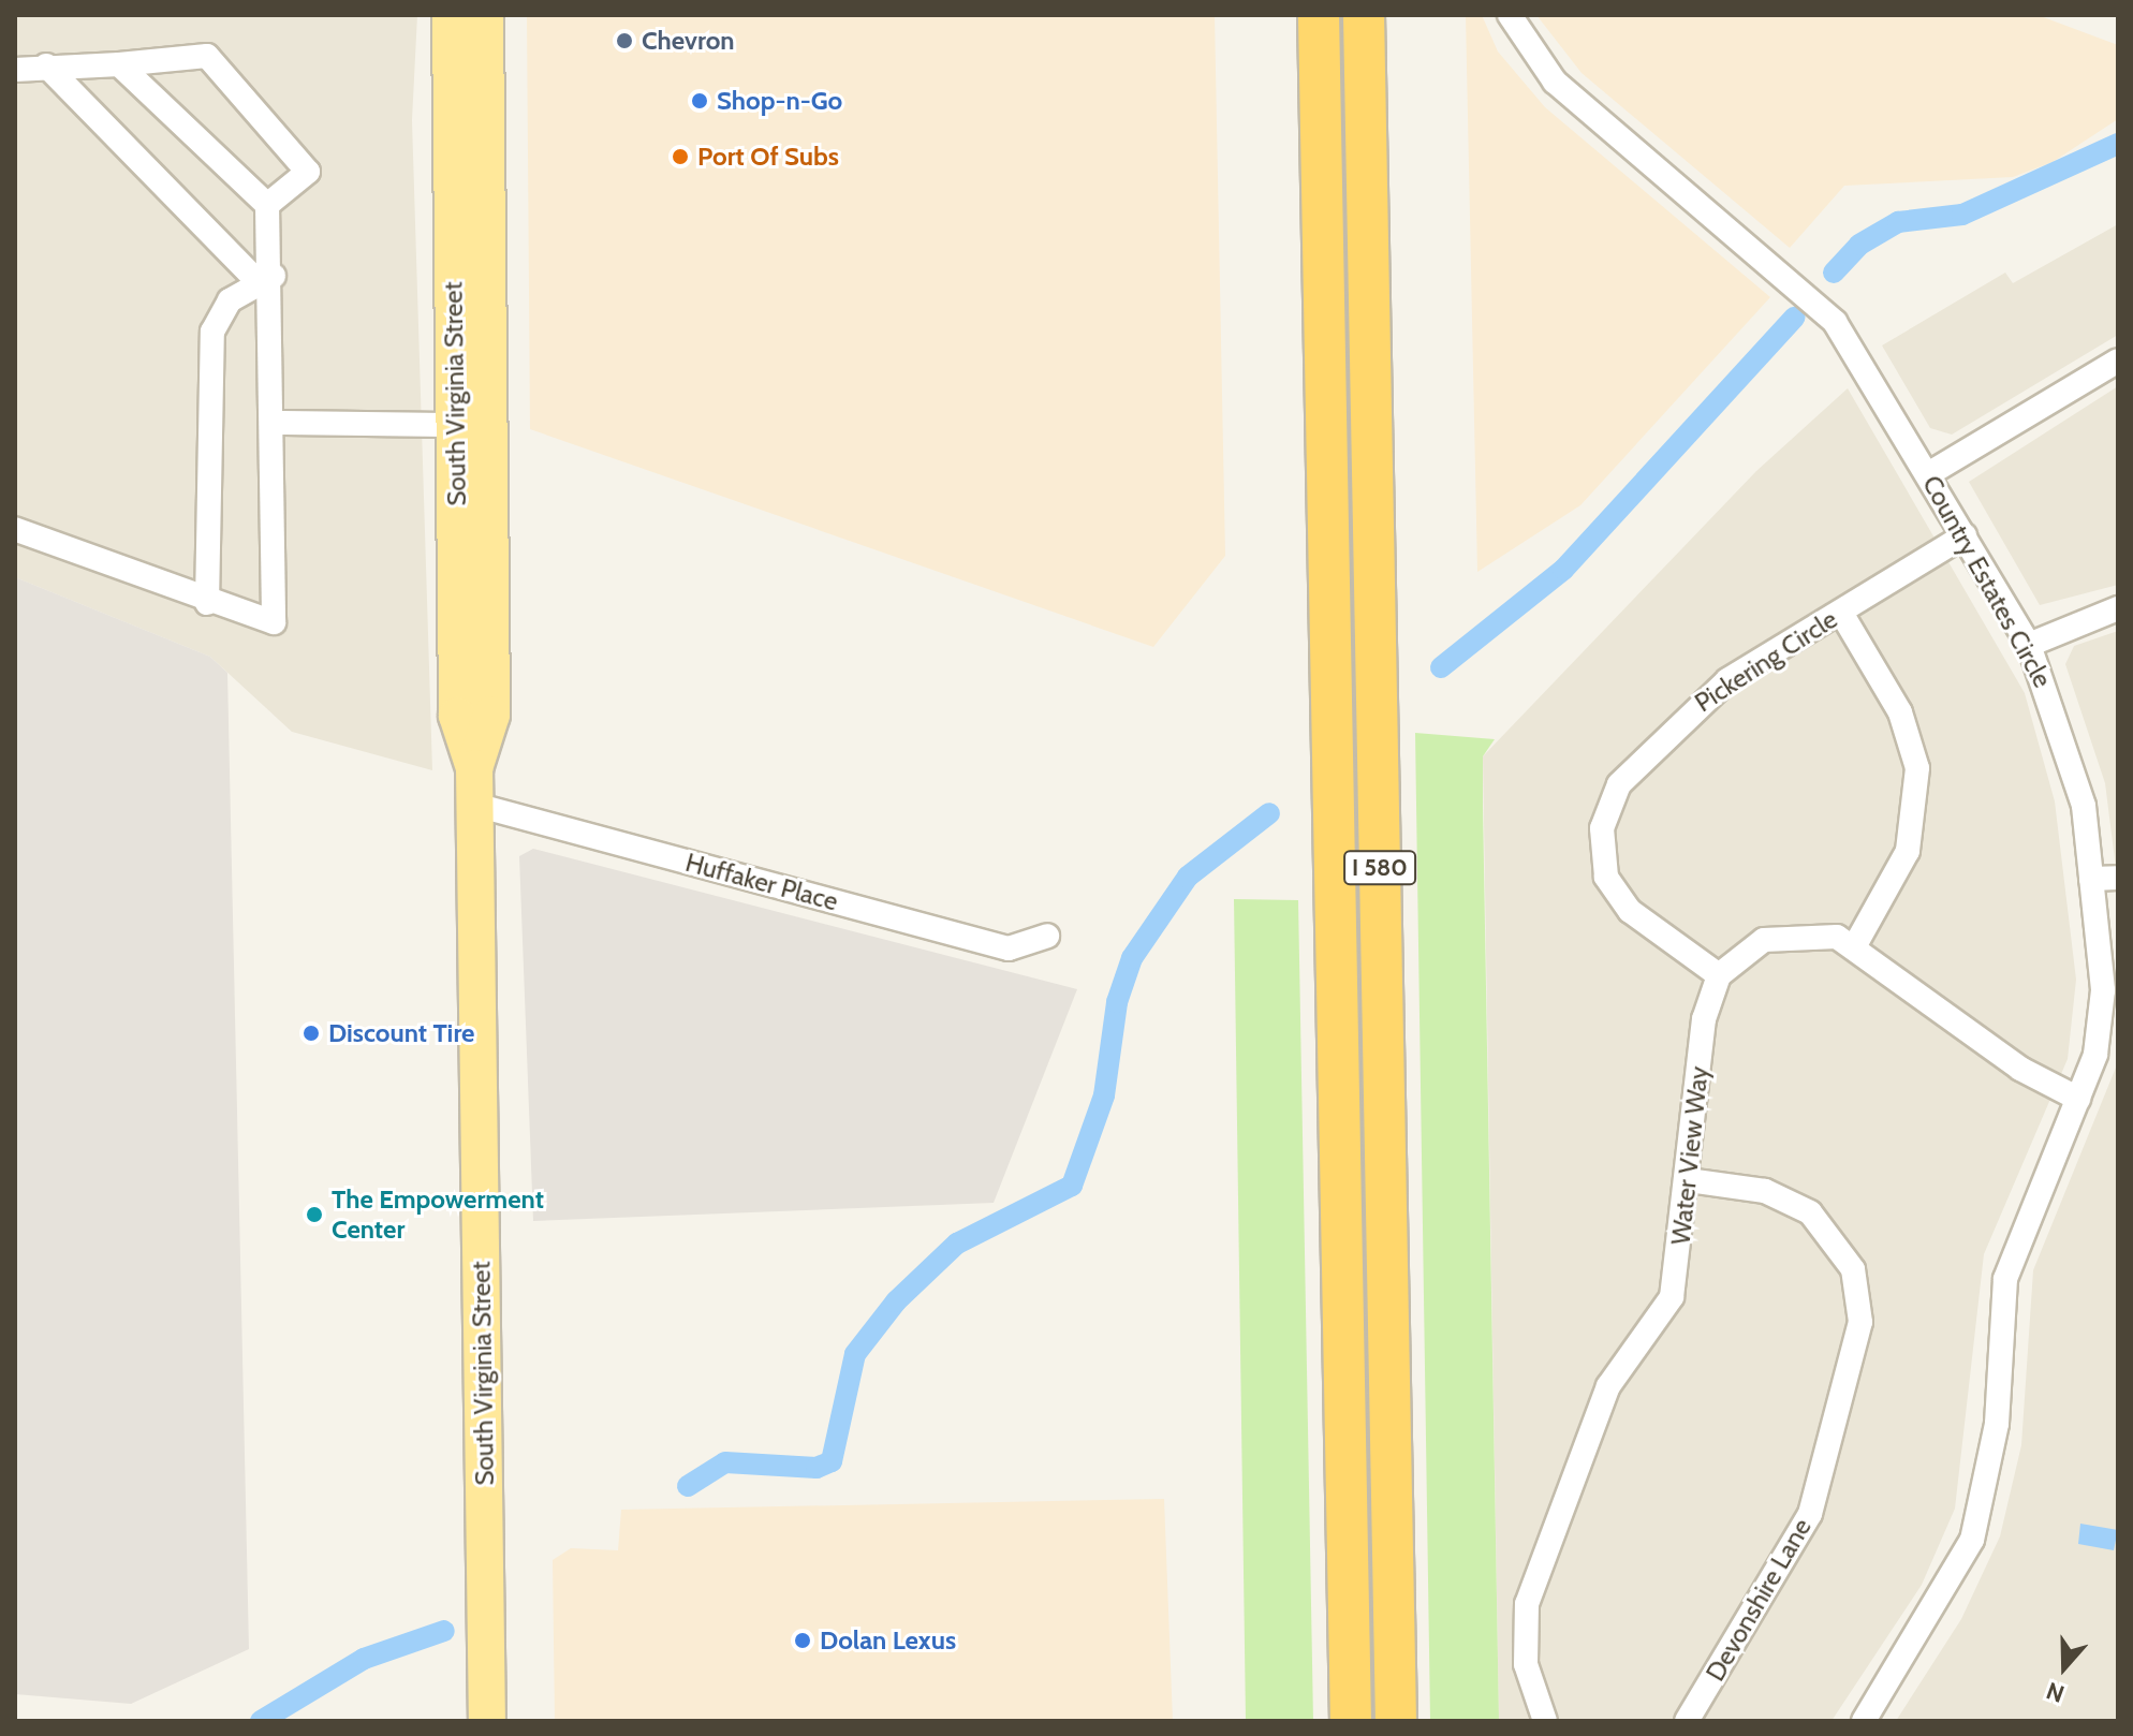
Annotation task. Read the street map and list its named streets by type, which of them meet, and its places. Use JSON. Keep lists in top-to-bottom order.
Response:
{
  "streets": {
    "highway": ["I 580"],
    "main road": ["South Virginia Street"],
    "street": [
      "Country Estates Circle",
      "Pickering Circle",
      "Huffaker Place",
      "Water View Way",
      "Devonshire Lane"
    ]
  },
  "crossings": [
    ["South Virginia Street", "Huffaker Place"],
    ["Country Estates Circle", "Pickering Circle"],
    ["Pickering Circle", "Water View Way"],
    ["Water View Way", "Devonshire Lane"]
  ],
  "places": [
    "Chevron",
    "Shop-n-Go",
    "Port Of Subs",
    "Discount Tire",
    "The Empowerment Center",
    "Dolan Lexus"
  ],
  "north": "bottom"
}
